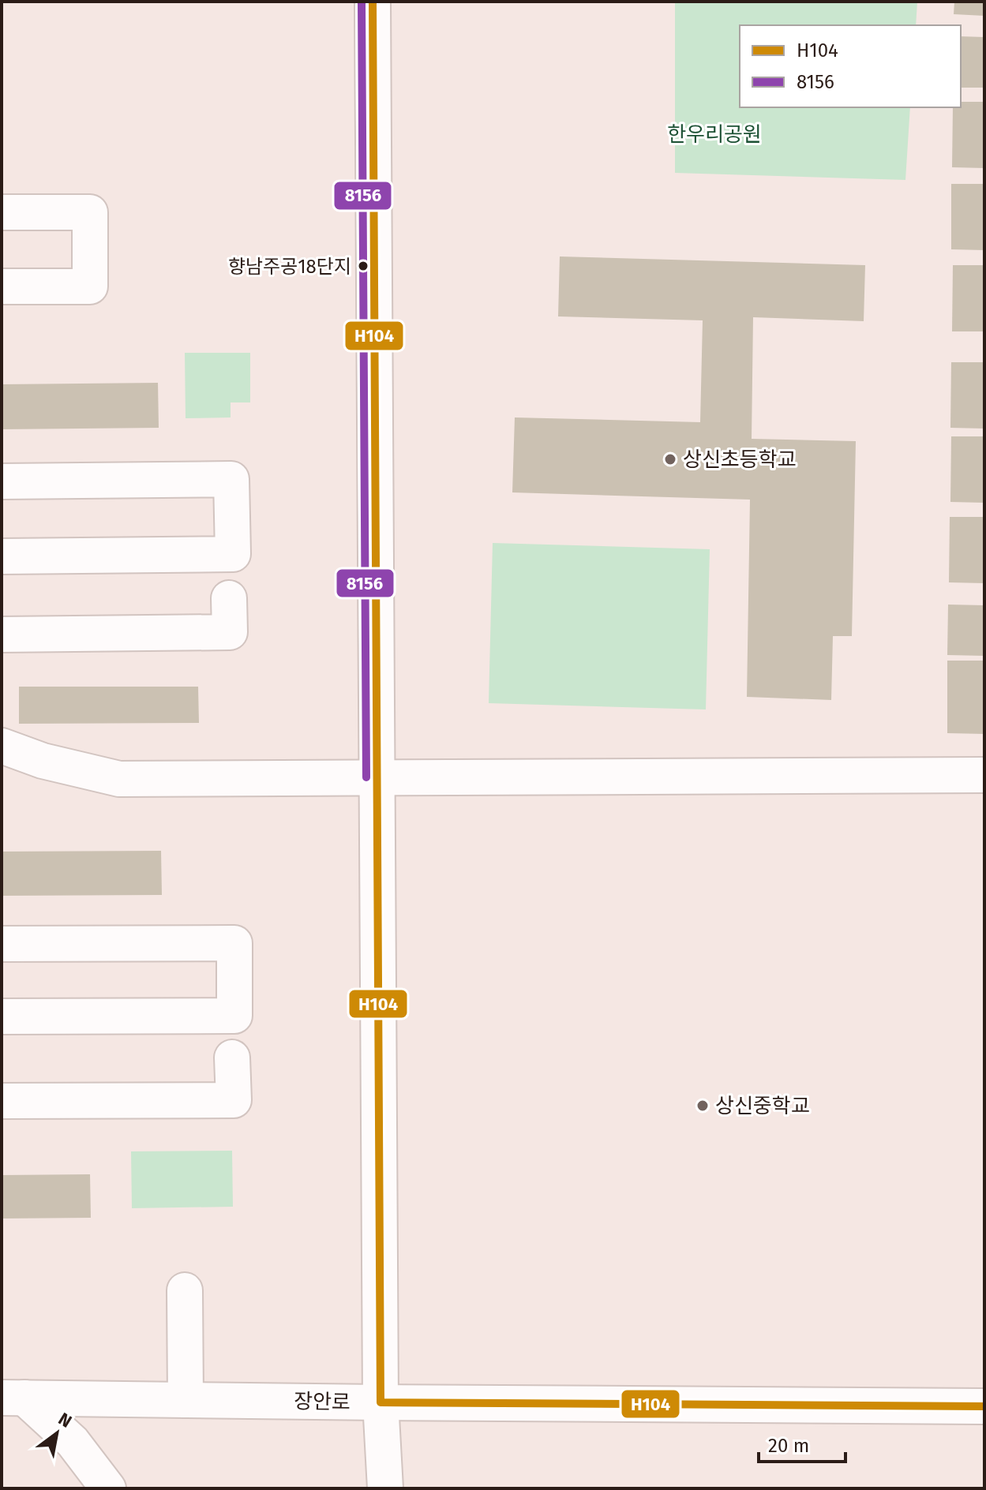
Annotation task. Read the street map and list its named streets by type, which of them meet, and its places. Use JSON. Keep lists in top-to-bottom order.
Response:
{
  "streets": {
    "street": ["장안로"]
  },
  "parks": ["한우리공원"],
  "places": ["향남주공18단지", "상신초등학교", "상신중학교"],
  "lines": ["transit line H104", "transit line 8156"],
  "legend": ["H104", "8156"],
  "scale_bar": "20 m",
  "north": "top right"
}
